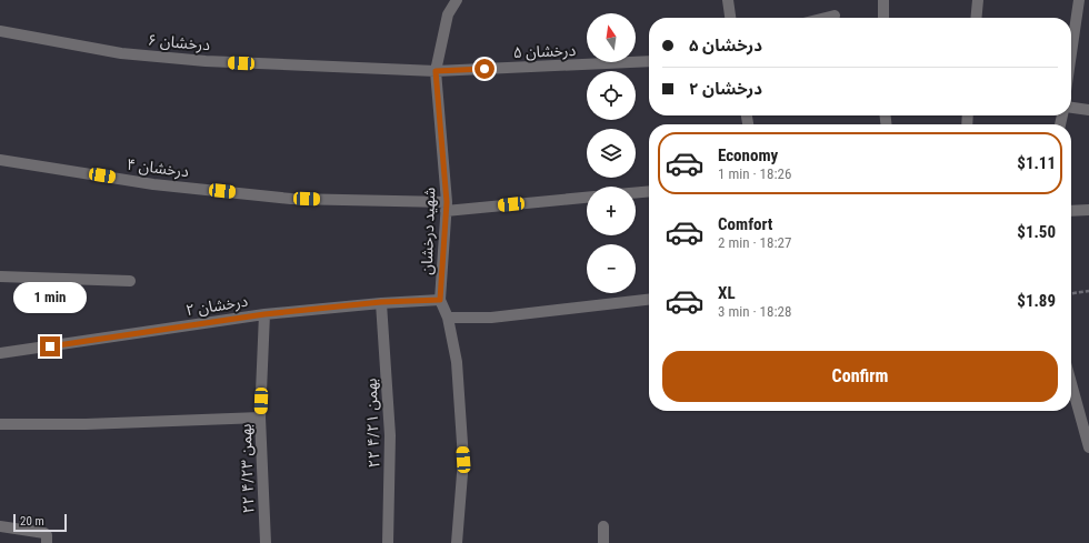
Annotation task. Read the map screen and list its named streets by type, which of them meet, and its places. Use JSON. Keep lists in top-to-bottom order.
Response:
{
  "streets": {
    "street": [
      "درخشان ۶",
      "درخشان ۵",
      "درخشان ۴",
      "شهید درخشان",
      "درخشان ۲",
      "۲۲ بهمن ۴/۲۱",
      "۲۲ بهمن ۴/۲۳"
    ]
  },
  "crossings": [
    ["درخشان ۶", "درخشان ۵"],
    ["درخشان ۶", "شهید درخشان"],
    ["درخشان ۵", "شهید درخشان"],
    ["درخشان ۴", "شهید درخشان"],
    ["شهید درخشان", "درخشان ۲"],
    ["درخشان ۲", "۲۲ بهمن ۴/۲۱"],
    ["درخشان ۲", "۲۲ بهمن ۴/۲۳"]
  ],
  "scale_bar": "20 m",
  "north": "top",
  "page": {
    "map_buttons": ["+", "−"],
    "banner": ["درخشان ۵", "درخشان ۲"],
    "list": [
      {
        "name": "Economy",
        "note": "1 min · 18:26",
        "value": "$1.11"
      },
      {
        "name": "Comfort",
        "note": "2 min · 18:27",
        "value": "$1.50"
      },
      {
        "name": "XL",
        "note": "3 min · 18:28",
        "value": "$1.89"
      }
    ],
    "bubble": "1 min",
    "buttons": "Confirm",
    "scale": "20 m"
  }
}
